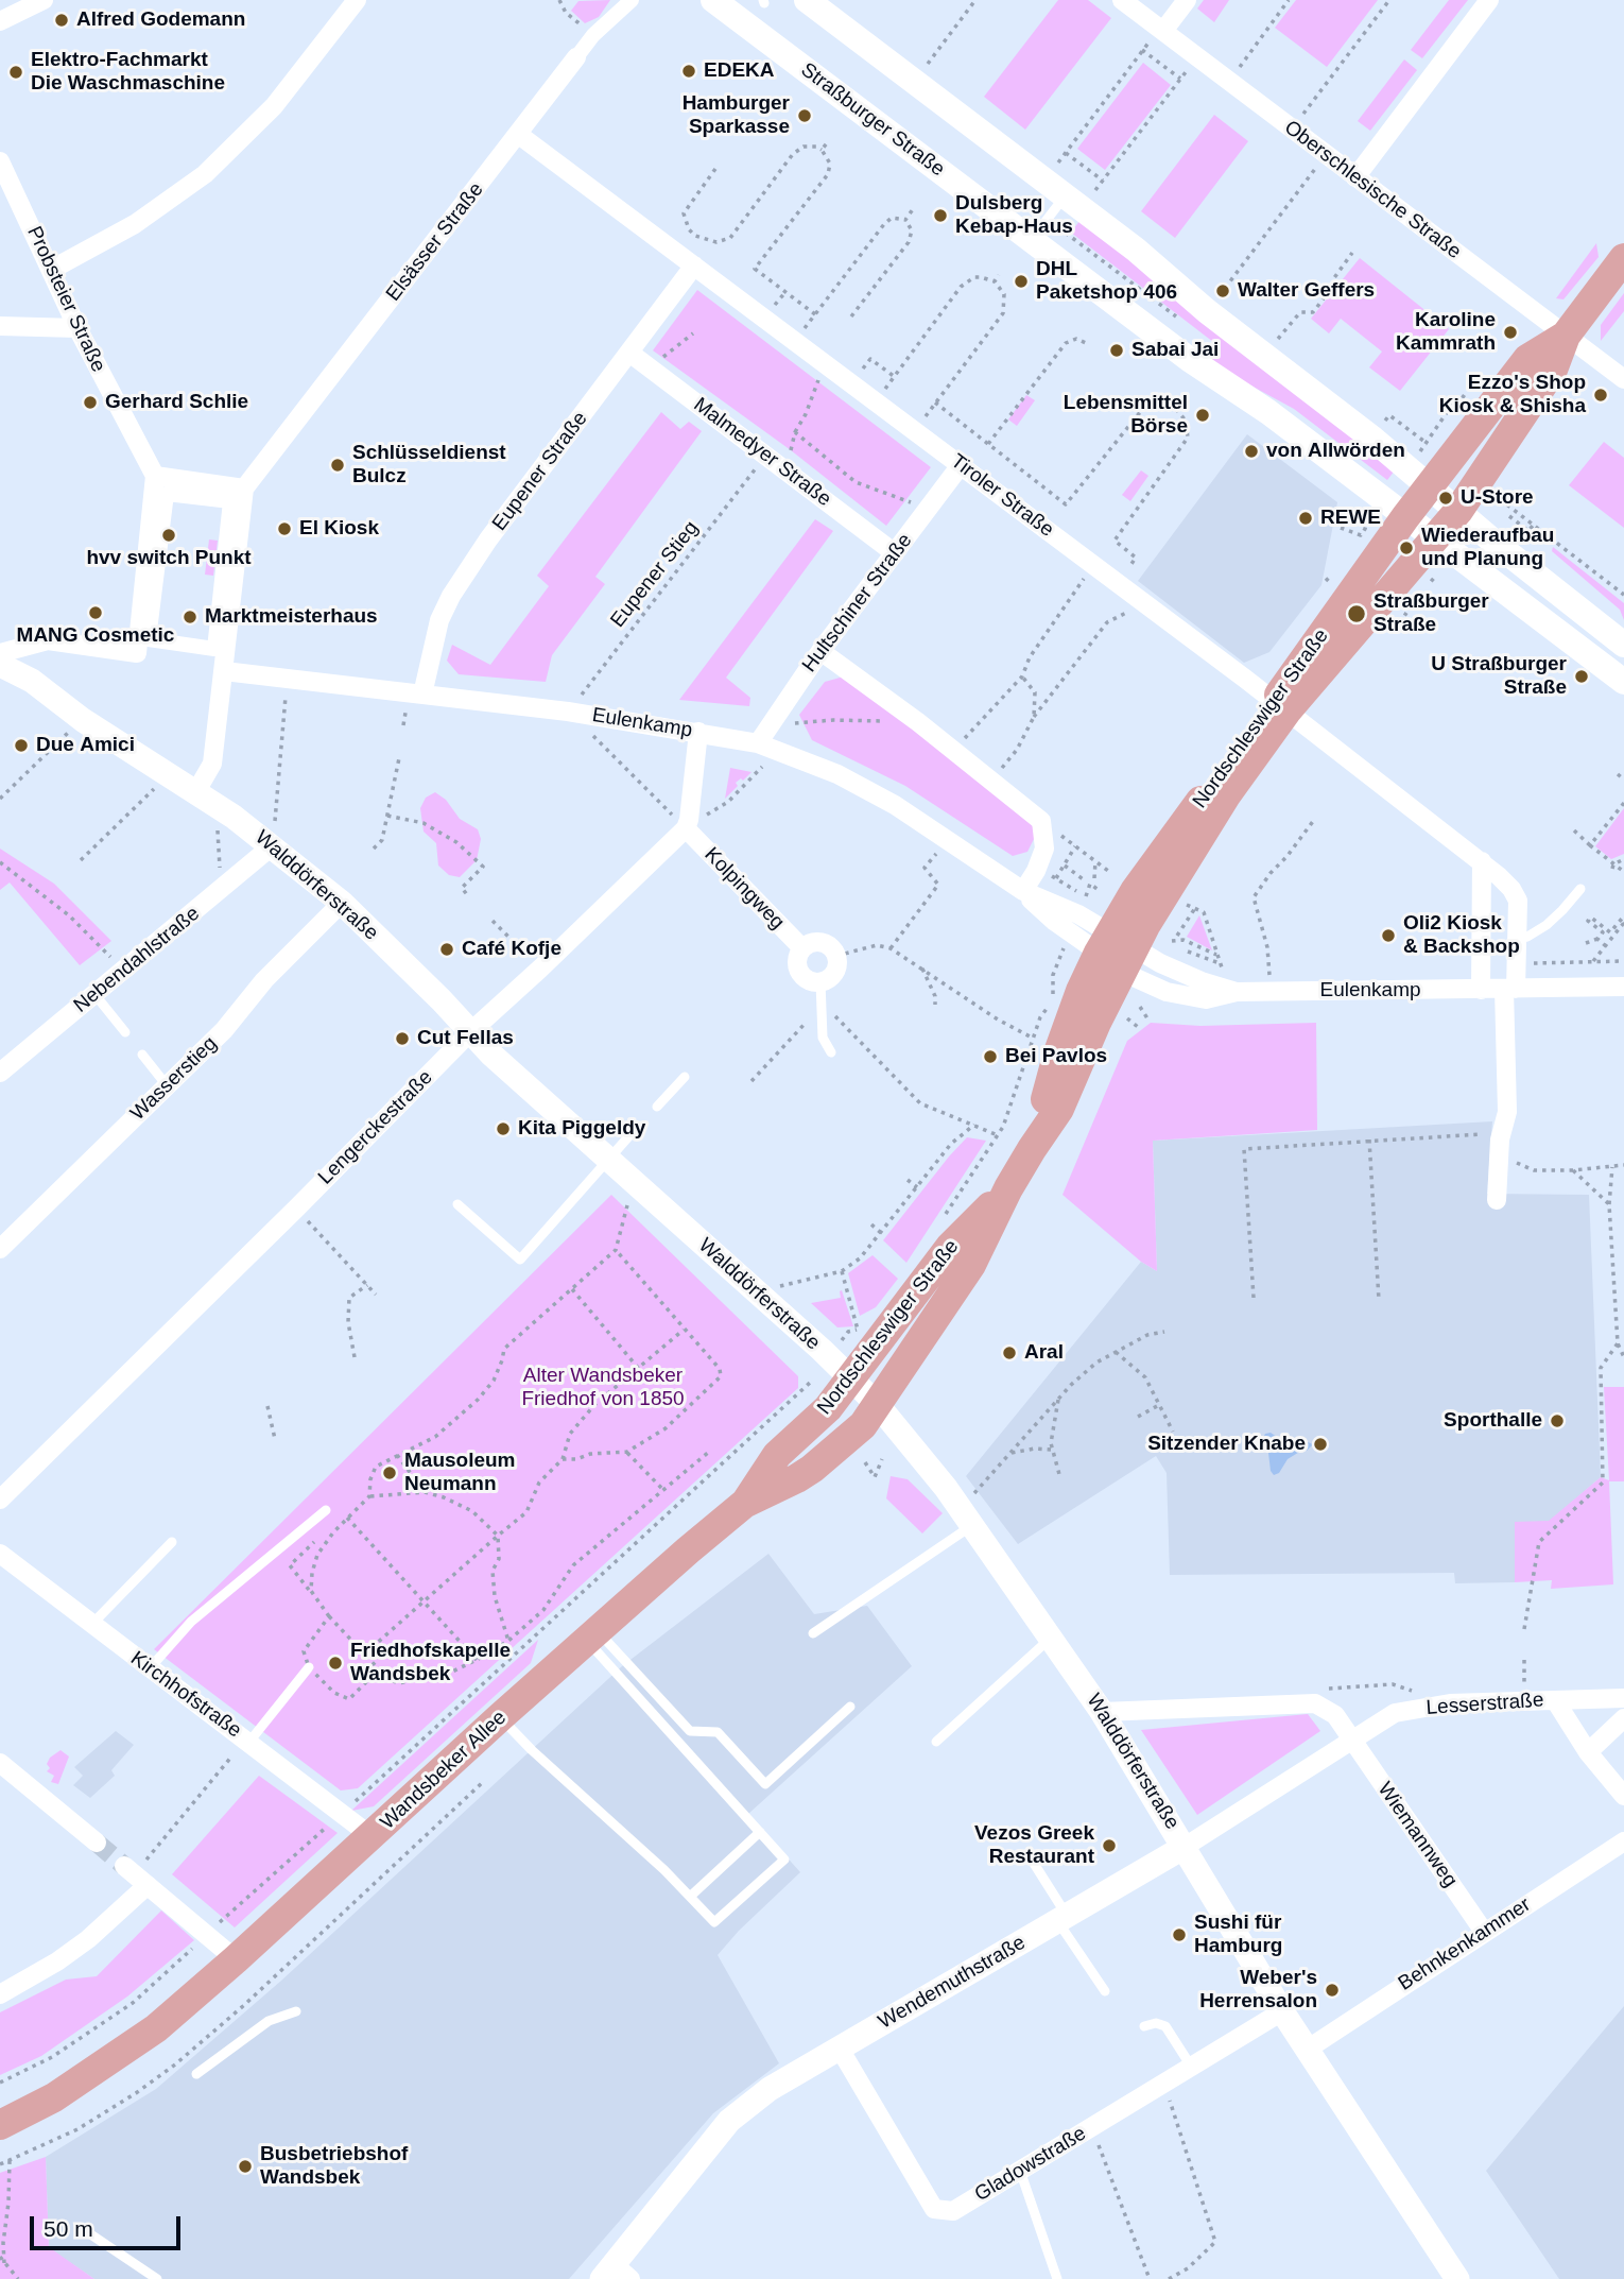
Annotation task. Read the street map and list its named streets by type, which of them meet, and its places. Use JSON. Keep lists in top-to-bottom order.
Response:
{
  "streets": {
    "main road": ["Straßburger Straße", "Nordschleswiger Straße", "Wandsbeker Allee"],
    "street": [
      "Oberschlesische Straße",
      "Elsässer Straße",
      "Probsteier Straße",
      "Malmedyer Straße",
      "Eupener Straße",
      "Tiroler Straße",
      "Hultschiner Straße",
      "Eulenkamp",
      "Walddörferstraße",
      "Kolpingweg",
      "Nebendahlstraße",
      "Wasserstieg",
      "Lengerckestraße",
      "Kirchhofstraße",
      "Lesserstraße",
      "Wiemannweg",
      "Behnkenkammer",
      "Wendemuthstraße",
      "Gladowstraße"
    ],
    "path": ["Eupener Stieg"]
  },
  "crossings": [
    ["Straßburger Straße", "Nordschleswiger Straße"],
    ["Oberschlesische Straße", "Nordschleswiger Straße"],
    ["Elsässer Straße", "Tiroler Straße"],
    ["Malmedyer Straße", "Eupener Straße"],
    ["Malmedyer Straße", "Eupener Stieg"],
    ["Malmedyer Straße", "Hultschiner Straße"],
    ["Eupener Straße", "Tiroler Straße"],
    ["Eupener Straße", "Eulenkamp"],
    ["Tiroler Straße", "Hultschiner Straße"],
    ["Tiroler Straße", "Nordschleswiger Straße"],
    ["Tiroler Straße", "Eulenkamp"],
    ["Eupener Stieg", "Eulenkamp"],
    ["Hultschiner Straße", "Eulenkamp"],
    ["Nordschleswiger Straße", "Eulenkamp"],
    ["Nordschleswiger Straße", "Walddörferstraße"],
    ["Nordschleswiger Straße", "Wandsbeker Allee"],
    ["Walddörferstraße", "Nebendahlstraße"],
    ["Walddörferstraße", "Wasserstieg"],
    ["Walddörferstraße", "Lengerckestraße"],
    ["Walddörferstraße", "Wandsbeker Allee"],
    ["Walddörferstraße", "Behnkenkammer"],
    ["Walddörferstraße", "Wendemuthstraße"],
    ["Walddörferstraße", "Gladowstraße"],
    ["Kolpingweg", "Lengerckestraße"],
    ["Kirchhofstraße", "Wandsbeker Allee"],
    ["Lesserstraße", "Wiemannweg"],
    ["Lesserstraße", "Wendemuthstraße"],
    ["Wiemannweg", "Behnkenkammer"],
    ["Wiemannweg", "Wendemuthstraße"],
    ["Wendemuthstraße", "Gladowstraße"]
  ],
  "parks": ["Alter Wandsbeker Friedhof von 1850"],
  "places": [
    "Alfred Godemann",
    "EDEKA",
    "Elektro-Fachmarkt Die Waschmaschine",
    "Hamburger Sparkasse",
    "Dulsberg Kebap-Haus",
    "DHL Paketshop 406",
    "Walter Geffers",
    "Karoline Kammrath",
    "Sabai Jai",
    "Ezzo's Shop Kiosk & Shisha",
    "Gerhard Schlie",
    "Lebensmittel Börse",
    "von Allwörden",
    "Schlüsseldienst Bulcz",
    "U-Store",
    "REWE",
    "El Kiosk",
    "hvv switch Punkt",
    "Wiederaufbau und Planung",
    "MANG Cosmetic",
    "Straßburger Straße",
    "Marktmeisterhaus",
    "U Straßburger Straße",
    "Due Amici",
    "Oli2 Kiosk & Backshop",
    "Café Kofje",
    "Cut Fellas",
    "Bei Pavlos",
    "Kita Piggeldy",
    "Aral",
    "Sporthalle",
    "Sitzender Knabe",
    "Mausoleum Neumann",
    "Friedhofskapelle Wandsbek",
    "Vezos Greek Restaurant",
    "Sushi für Hamburg",
    "Weber's Herrensalon",
    "Busbetriebshof Wandsbek"
  ],
  "scale_bar": "50 m"
}
